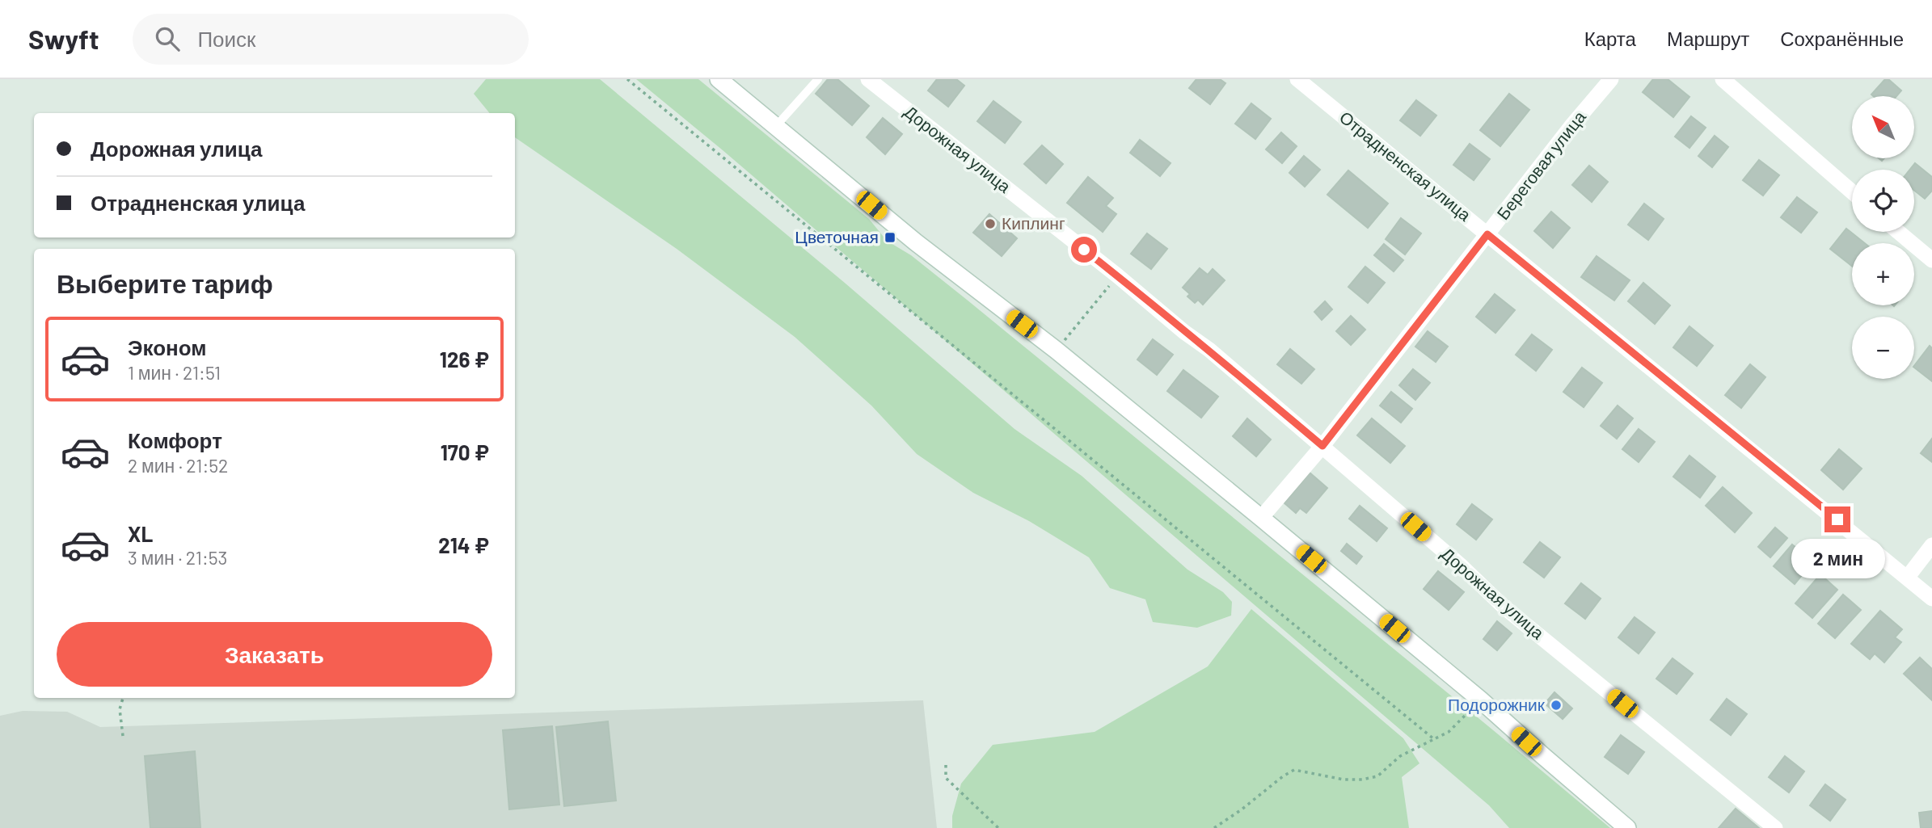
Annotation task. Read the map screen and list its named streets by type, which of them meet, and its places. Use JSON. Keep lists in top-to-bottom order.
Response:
{
  "streets": {
    "street": ["Дорожная улица", "Береговая улица", "Отрадненская улица"]
  },
  "crossings": [
    ["Дорожная улица", "Береговая улица"],
    ["Береговая улица", "Отрадненская улица"]
  ],
  "places": {
    "other": ["Киплинг", "Подорожник"],
    "transit": ["Цветочная"]
  },
  "north": "top left",
  "page": {
    "header": "Swyft",
    "search": "Поиск",
    "nav": ["Карта", "Маршрут", "Сохранённые"],
    "map_buttons": ["+", "−"],
    "banner": ["Дорожная улица", "Отрадненская улица"],
    "heading": "Выберите тариф",
    "list": [
      {
        "name": "Эконом",
        "note": "1 мин · 21:51",
        "value": "126 ₽"
      },
      {
        "name": "Комфорт",
        "note": "2 мин · 21:52",
        "value": "170 ₽"
      },
      {
        "name": "XL",
        "note": "3 мин · 21:53",
        "value": "214 ₽"
      }
    ],
    "bubble": "2 мин",
    "buttons": "Заказать"
  }
}
